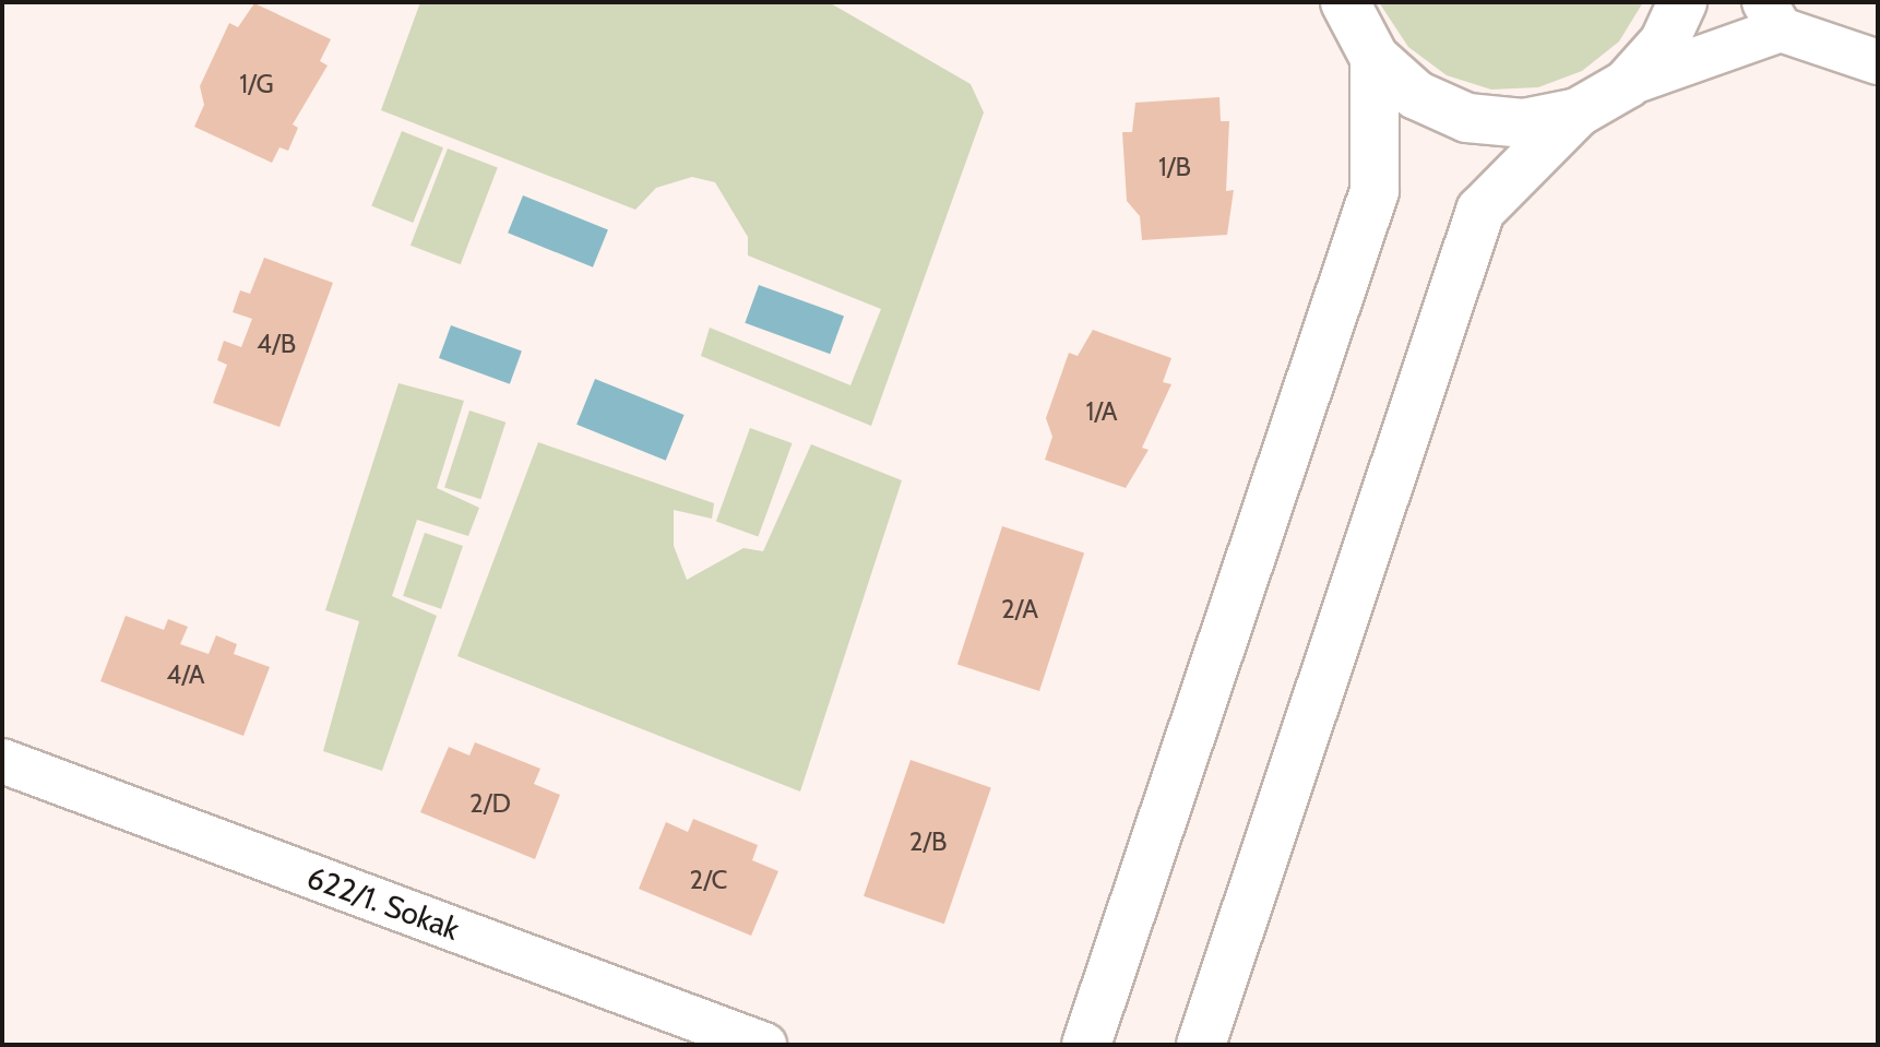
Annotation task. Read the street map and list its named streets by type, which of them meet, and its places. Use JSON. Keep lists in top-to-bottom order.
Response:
{
  "streets": {
    "street": ["622/1. Sokak"]
  },
  "house_numbers": [
    "1/G",
    "1/B",
    "4/B",
    "1/A",
    "2/A",
    "4/A",
    "2/D",
    "2/B",
    "2/C"
  ]
}
